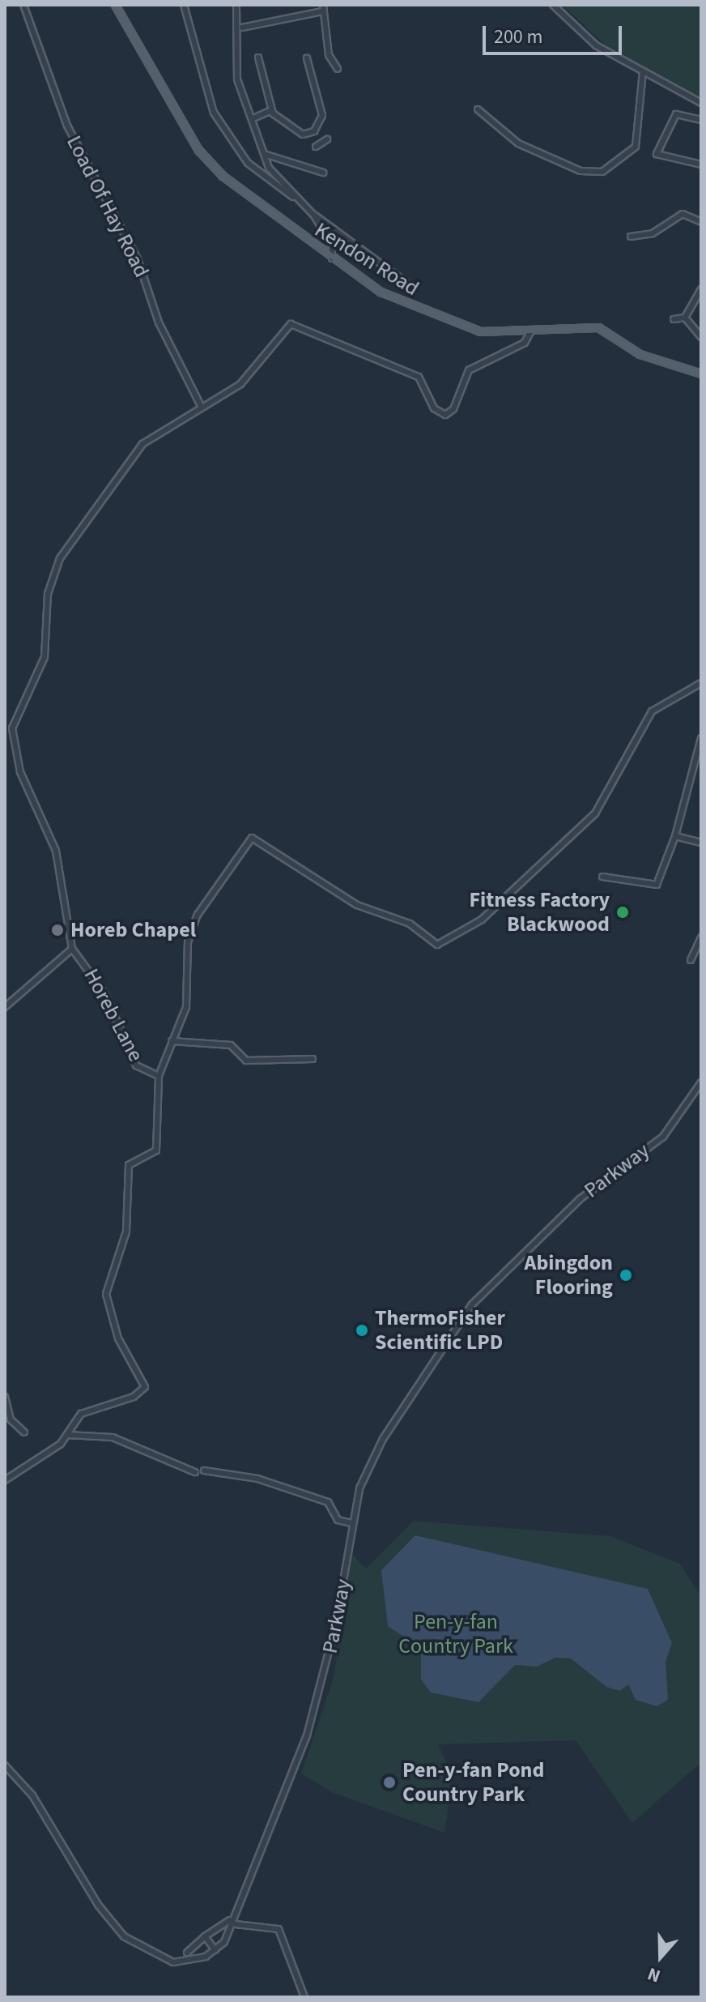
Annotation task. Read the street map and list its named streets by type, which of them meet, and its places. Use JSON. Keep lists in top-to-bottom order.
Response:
{
  "streets": {
    "main road": ["Kendon Road"],
    "street": ["Load Of Hay Road", "Horeb Lane", "Parkway"]
  },
  "parks": ["Pen-y-fan Country Park"],
  "places": [
    "Fitness Factory Blackwood",
    "Horeb Chapel",
    "Abingdon Flooring",
    "ThermoFisher Scientific LPD",
    "Pen-y-fan Pond Country Park"
  ],
  "scale_bar": "200 m",
  "north": "bottom"
}
